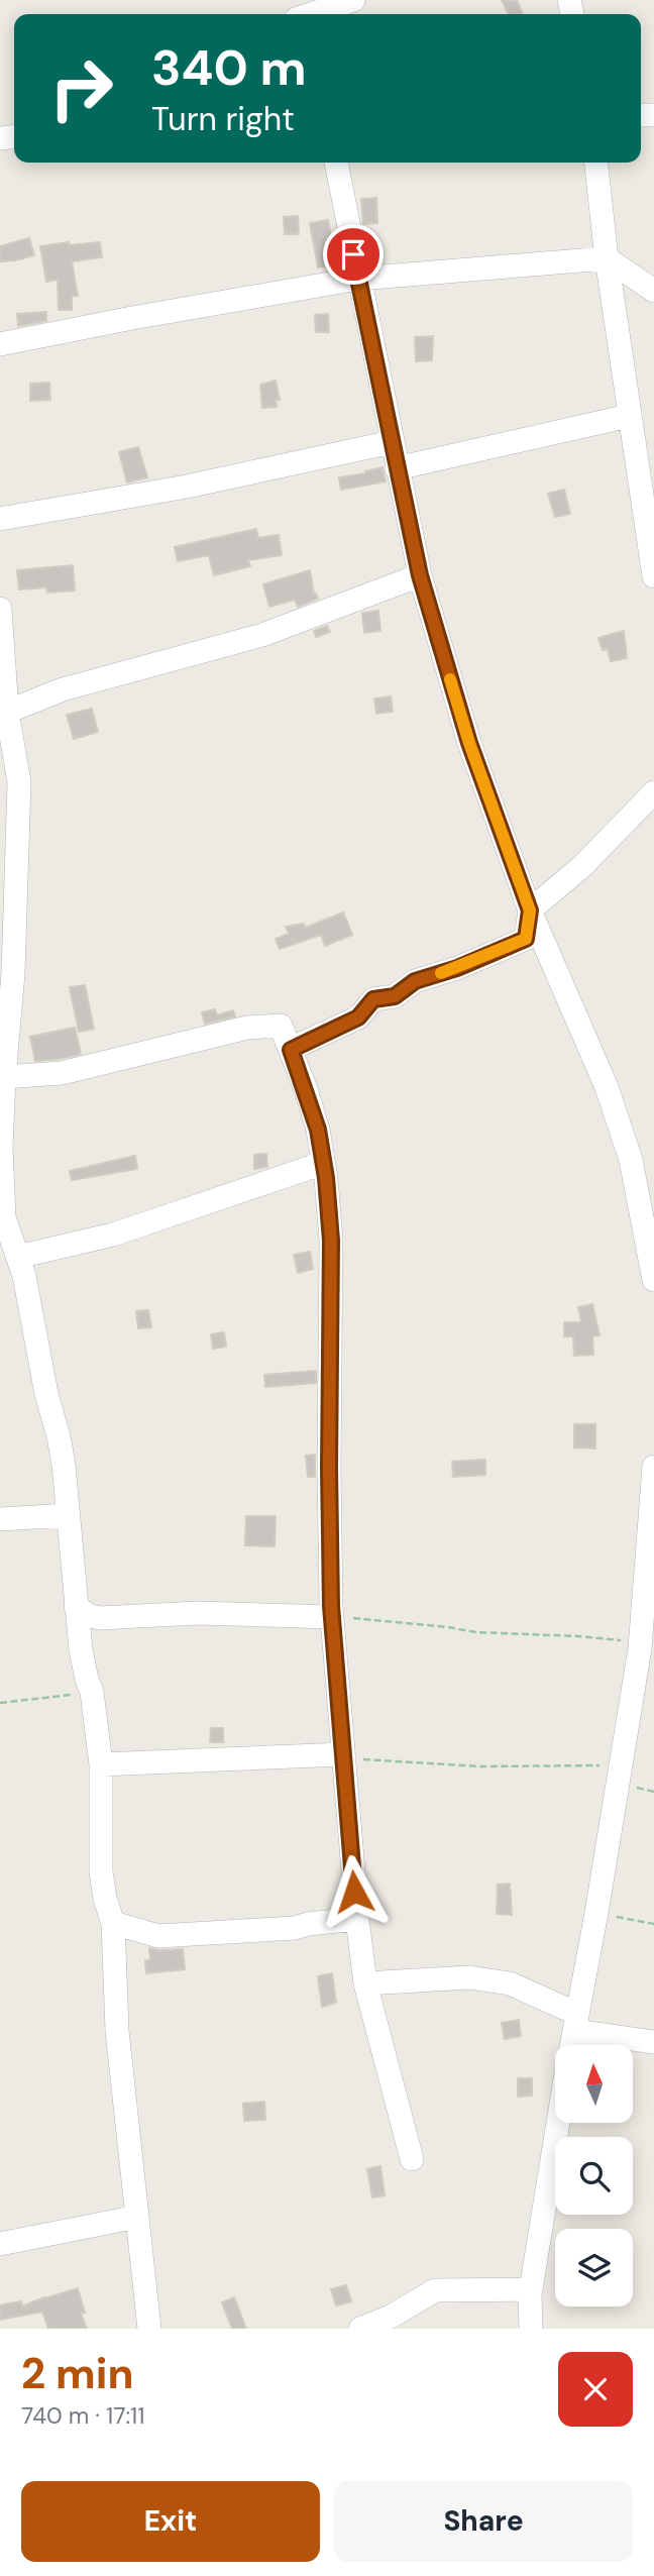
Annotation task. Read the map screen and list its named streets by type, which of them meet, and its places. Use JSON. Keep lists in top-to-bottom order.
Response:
{
  "north": "top",
  "page": {
    "turn": ["340 m", "Turn right"],
    "heading": ["2 min", "740 m · 17:11"],
    "buttons": ["Exit", "Share"]
  }
}
